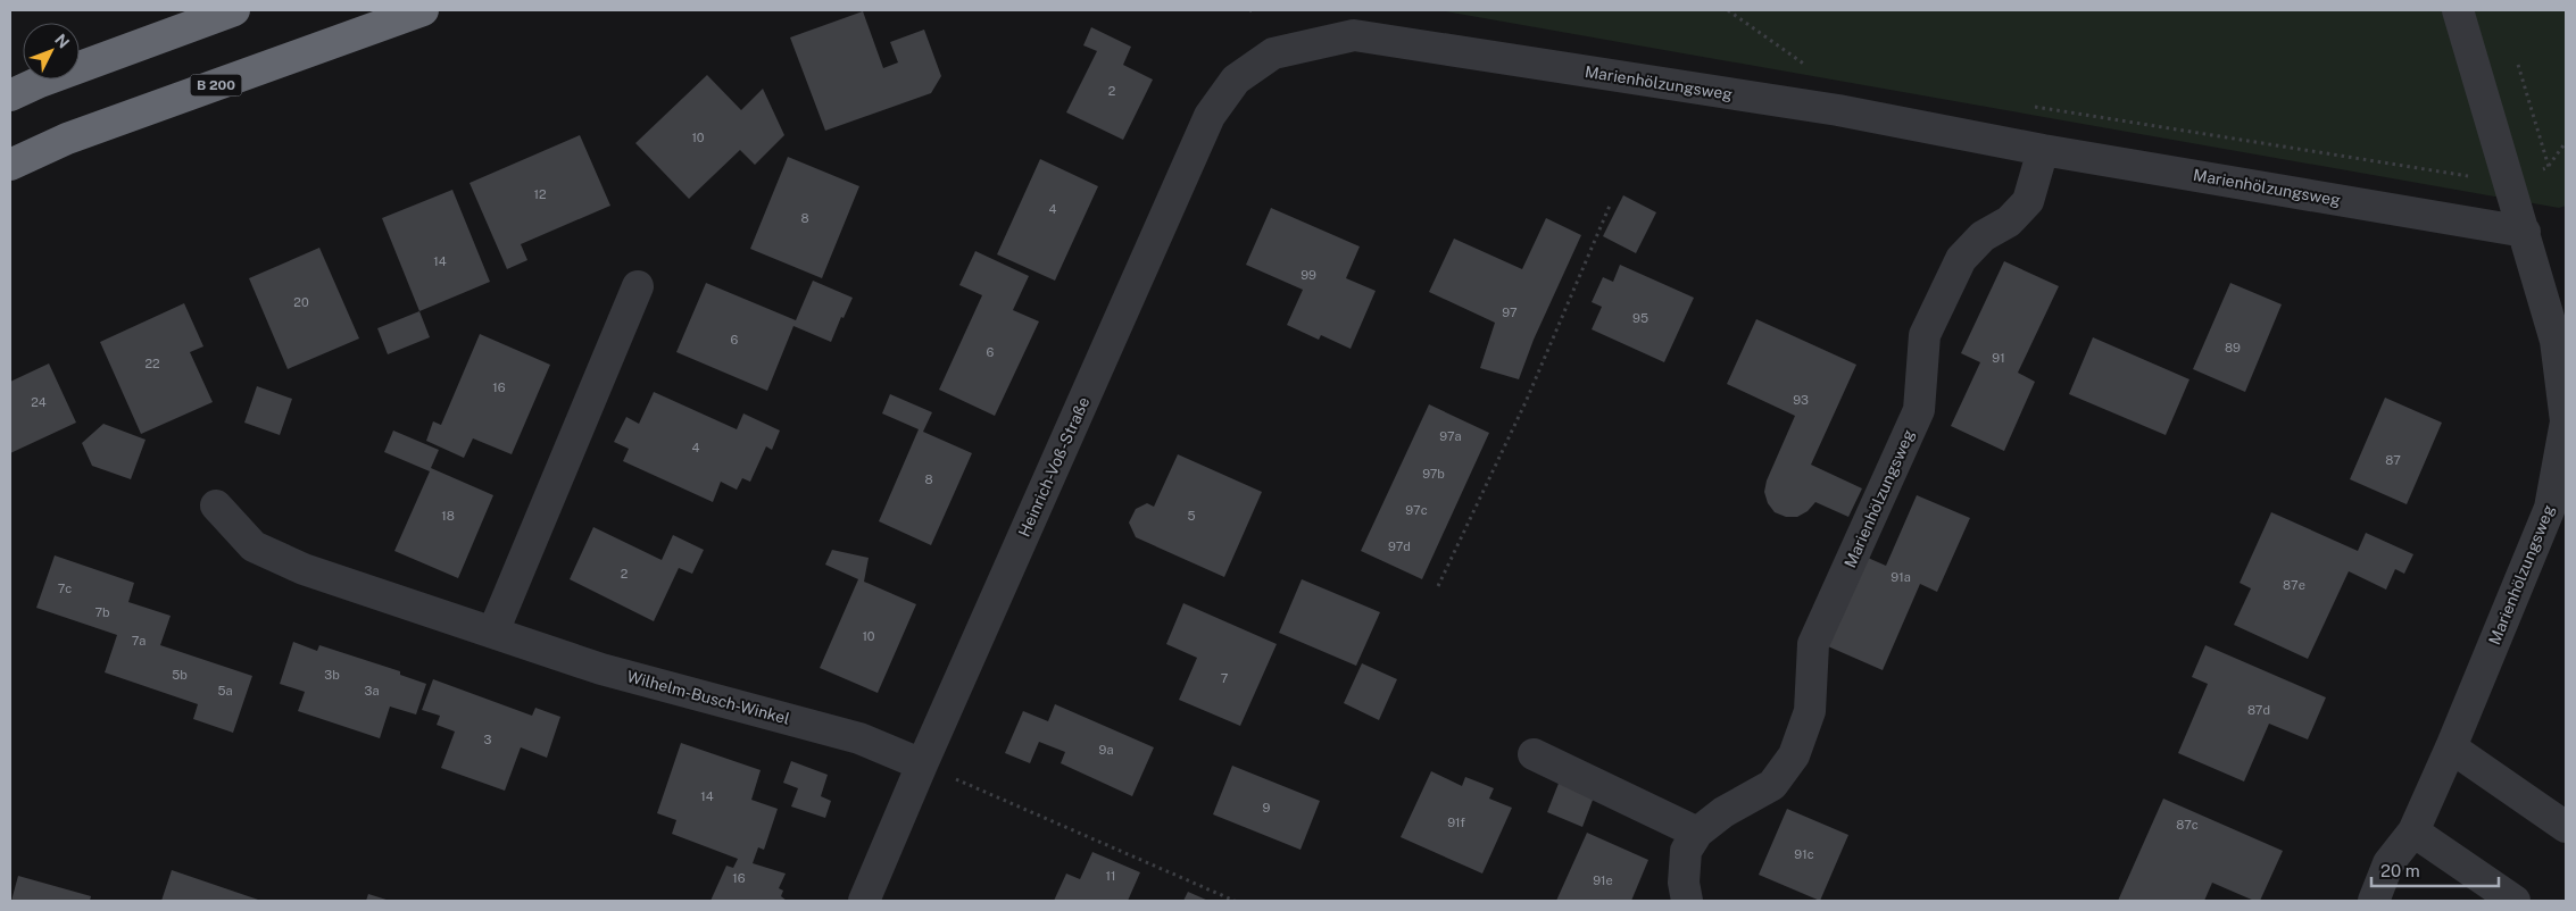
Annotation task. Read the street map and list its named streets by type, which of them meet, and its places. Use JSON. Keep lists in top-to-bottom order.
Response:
{
  "streets": {
    "highway": ["B 200"],
    "street": ["Marienhölzungsweg", "Heinrich-Voß-Straße", "Wilhelm-Busch-Winkel"]
  },
  "crossings": [
    ["Marienhölzungsweg", "Heinrich-Voß-Straße"],
    ["Heinrich-Voß-Straße", "Wilhelm-Busch-Winkel"]
  ],
  "house_numbers": [
    "2",
    "10",
    "12",
    "4",
    "8",
    "14",
    "99",
    "20",
    "97",
    "95",
    "6",
    "89",
    "6",
    "91",
    "22",
    "16",
    "93",
    "24",
    "97a",
    "4",
    "87",
    "97b",
    "8",
    "97c",
    "18",
    "5",
    "97d",
    "2",
    "91a",
    "87e",
    "7c",
    "7b",
    "10",
    "7a",
    "5b",
    "3b",
    "7",
    "5a",
    "3a",
    "87d",
    "3",
    "9a",
    "14",
    "9",
    "91f",
    "87c",
    "91c",
    "11",
    "16",
    "91e"
  ],
  "scale_bar": "20 m",
  "north": "top right"
}
